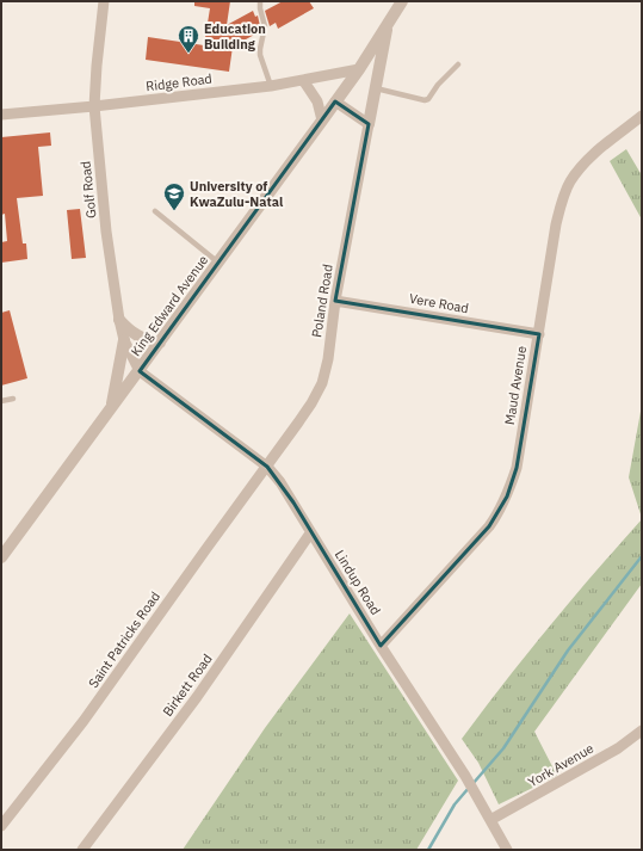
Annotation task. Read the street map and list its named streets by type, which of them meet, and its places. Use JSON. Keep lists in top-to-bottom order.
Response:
{
  "streets": {
    "street": [
      "Ridge Road",
      "Golf Road",
      "Poland Road",
      "Vere Road",
      "King Edward Avenue",
      "Maud Avenue",
      "Lindup Road",
      "Saint Patricks Road",
      "Birkett Road",
      "York Avenue"
    ]
  },
  "crossings": [
    ["Ridge Road", "Golf Road"],
    ["Ridge Road", "King Edward Avenue"],
    ["Golf Road", "King Edward Avenue"],
    ["Golf Road", "Lindup Road"],
    ["Poland Road", "Vere Road"],
    ["Poland Road", "Lindup Road"],
    ["Poland Road", "Saint Patricks Road"],
    ["Vere Road", "Maud Avenue"],
    ["King Edward Avenue", "Lindup Road"],
    ["Maud Avenue", "Lindup Road"],
    ["Lindup Road", "Saint Patricks Road"],
    ["Lindup Road", "Birkett Road"],
    ["Lindup Road", "York Avenue"]
  ],
  "places": {
    "building": ["Education Building"],
    "school or university": ["University of KwaZulu-Natal"]
  }
}
